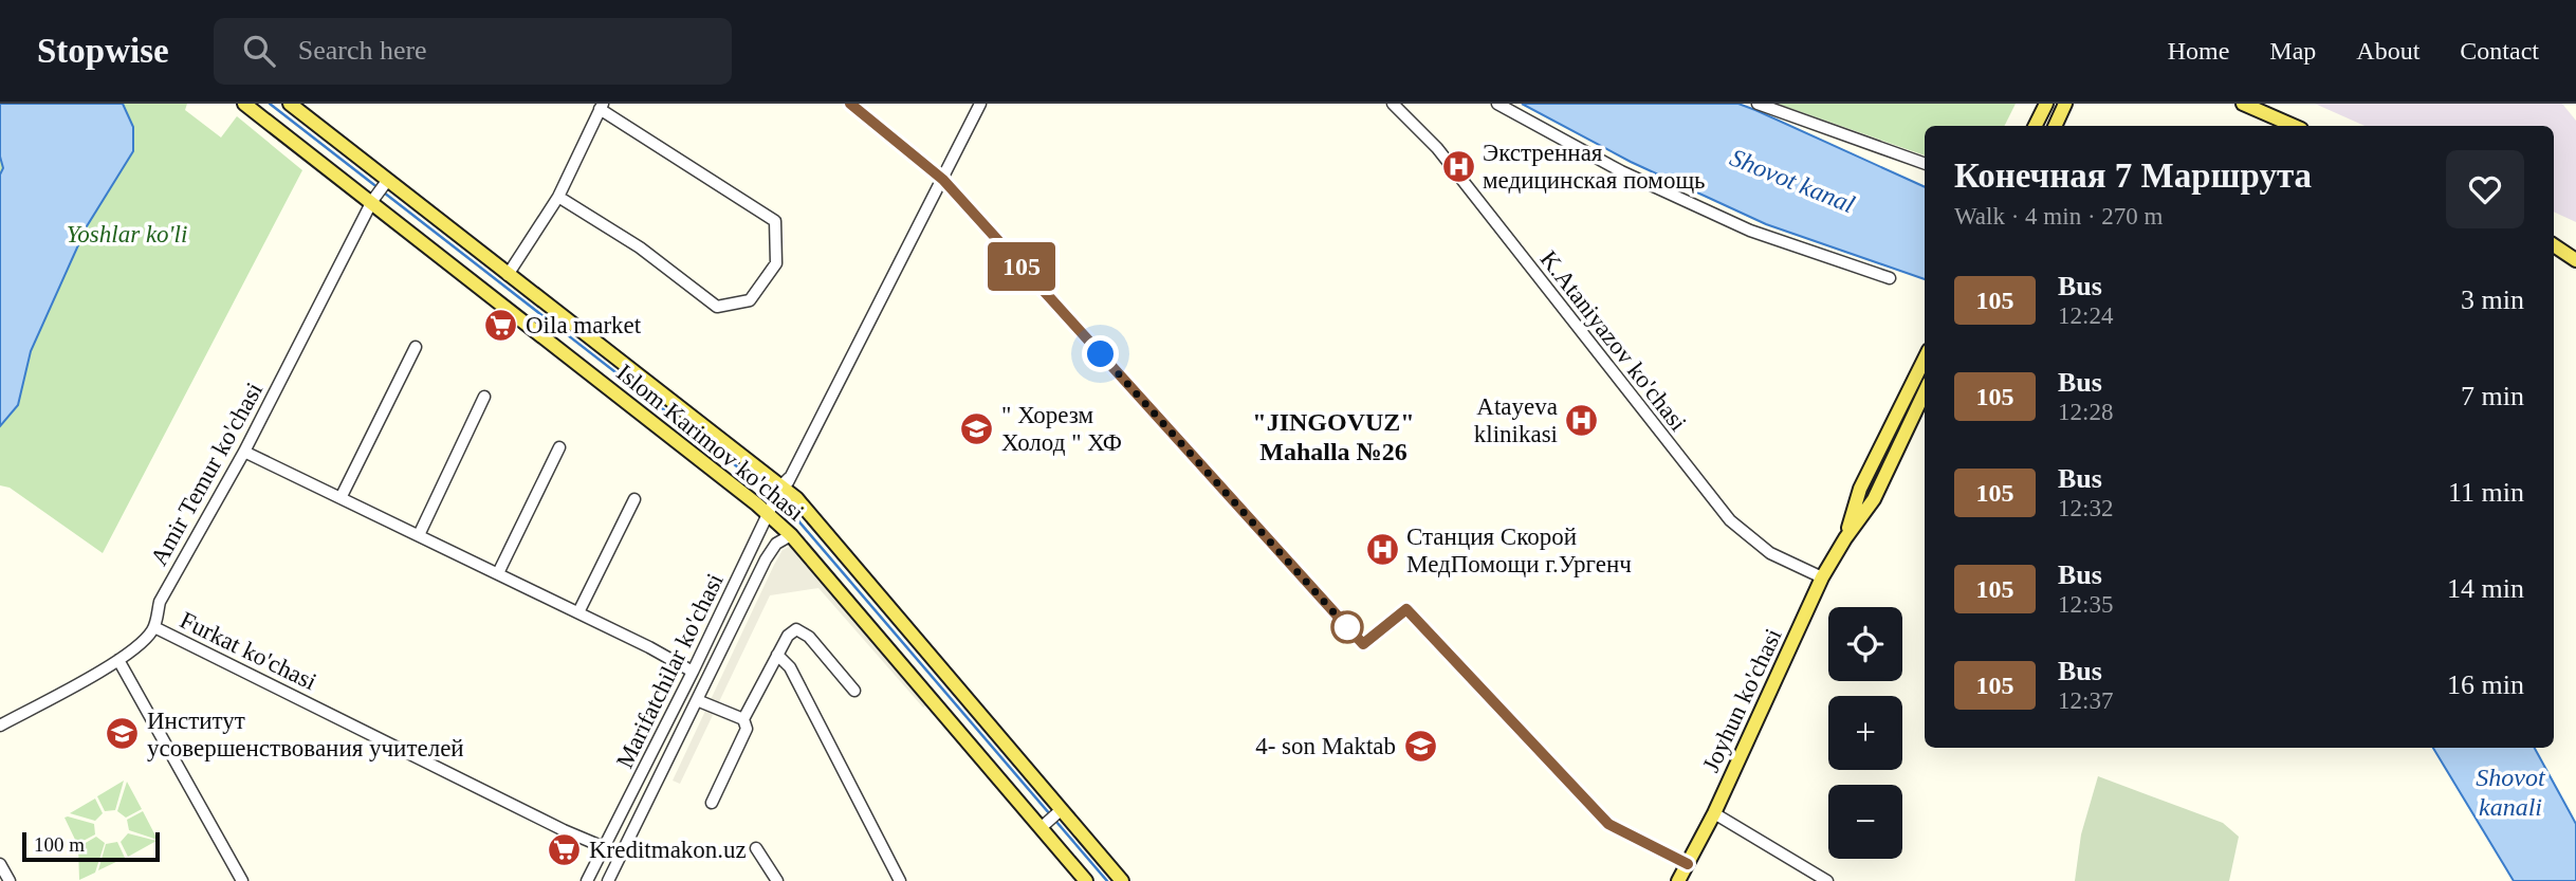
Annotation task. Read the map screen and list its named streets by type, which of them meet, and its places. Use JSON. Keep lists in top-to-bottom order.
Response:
{
  "streets": {
    "main road": ["Islom Karimov ko'chasi", "Joyhun ko'chasi"],
    "street": [
      "K.Ataniyazov ko'chasi",
      "Amir Temur ko'chasi",
      "Furkat ko'chasi",
      "Marifatchilar ko'chasi"
    ]
  },
  "crossings": [
    ["K.Ataniyazov ko'chasi", "Joyhun ko'chasi"],
    ["Islom Karimov ko'chasi", "Amir Temur ko'chasi"],
    ["Islom Karimov ko'chasi", "Marifatchilar ko'chasi"],
    ["Amir Temur ko'chasi", "Furkat ko'chasi"],
    ["Furkat ko'chasi", "Marifatchilar ko'chasi"]
  ],
  "districts": ["\"JINGOVUZ\" Mahalla №26"],
  "water": ["Shovot kanal", "Shovot kanali"],
  "parks": ["Yoshlar ko'li"],
  "places": {
    "hospital": ["Экстренная медицинская помощь", "Atayeva klinikasi", "Станция Скорой МедПомощи г.Ургенч"],
    "supermarket": ["Oila market", "Kreditmakon.uz"],
    "school or university": ["\" Хорезм Холод \" ХФ", "Институт усовершенствования учителей", "4- son Maktab"]
  },
  "lines": ["bus line 105"],
  "scale_bar": "100 m",
  "page": {
    "header": "Stopwise",
    "search": "Search here",
    "nav": [
      "Home",
      "Map",
      "About",
      "Contact"
    ],
    "on_map": "105",
    "heading": ["Конечная 7 Маршрута", "Walk · 4 min · 270 m"],
    "list": [
      {
        "mark": "105",
        "name": "Bus",
        "note": "12:24",
        "value": "3 min"
      },
      {
        "mark": "105",
        "name": "Bus",
        "note": "12:28",
        "value": "7 min"
      },
      {
        "mark": "105",
        "name": "Bus",
        "note": "12:32",
        "value": "11 min"
      },
      {
        "mark": "105",
        "name": "Bus",
        "note": "12:35",
        "value": "14 min"
      },
      {
        "mark": "105",
        "name": "Bus",
        "note": "12:37",
        "value": "16 min"
      }
    ],
    "map_buttons": ["+", "−"],
    "scale": "100 m"
  }
}
